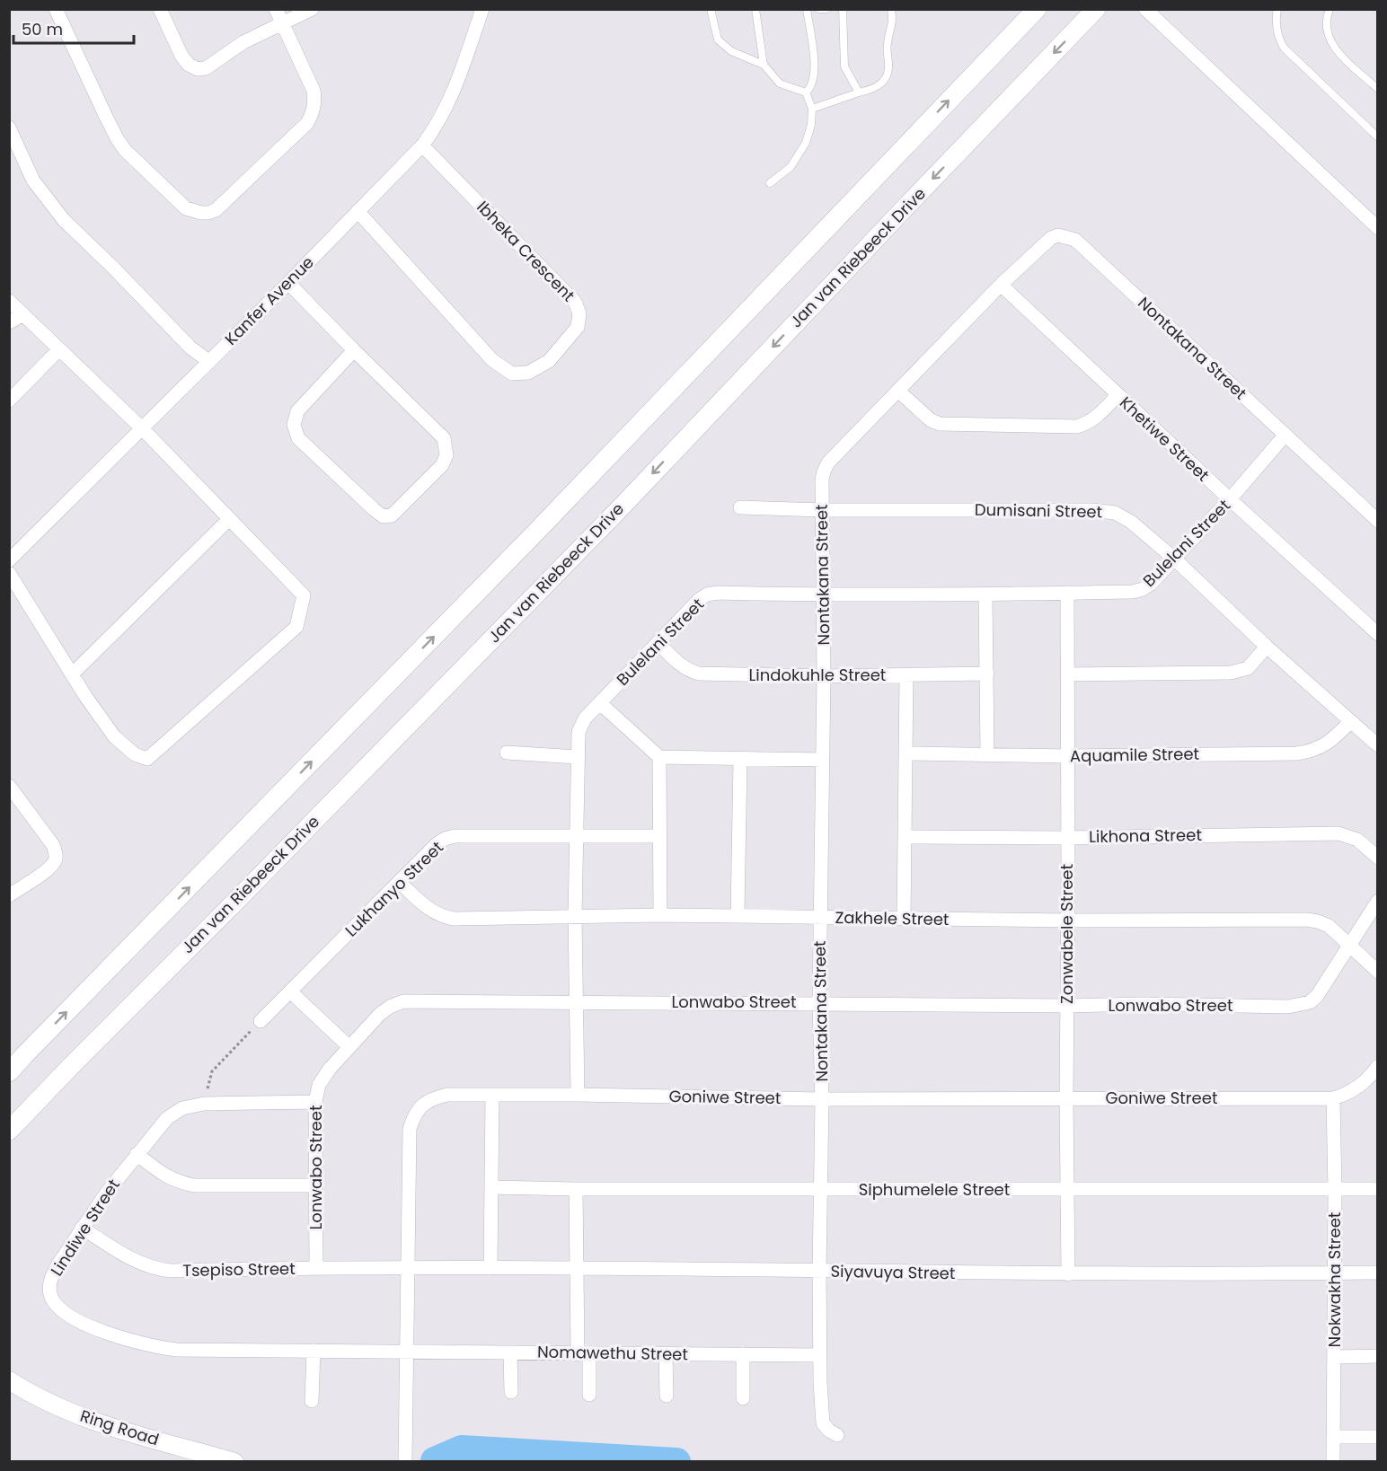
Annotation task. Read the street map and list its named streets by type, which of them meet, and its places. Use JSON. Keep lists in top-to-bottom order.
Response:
{
  "streets": {
    "main road": ["Jan van Riebeeck Drive"],
    "street": [
      "Ibheka Crescent",
      "Kanfer Avenue",
      "Nontakana Street",
      "Khetiwe Street",
      "Dumisani Street",
      "Bulelani Street",
      "Lindokuhle Street",
      "Aquamile Street",
      "Likhona Street",
      "Lukhanyo Street",
      "Zakhele Street",
      "Zonwabele Street",
      "Lonwabo Street",
      "Goniwe Street",
      "Siphumelele Street",
      "Lindiwe Street",
      "Tsepiso Street",
      "Siyavuya Street",
      "Nokwakha Street",
      "Nomawethu Street",
      "Ring Road"
    ]
  },
  "crossings": [
    ["Ibheka Crescent", "Kanfer Avenue"],
    ["Nontakana Street", "Khetiwe Street"],
    ["Nontakana Street", "Dumisani Street"],
    ["Nontakana Street", "Bulelani Street"],
    ["Nontakana Street", "Lindokuhle Street"],
    ["Nontakana Street", "Zakhele Street"],
    ["Nontakana Street", "Lonwabo Street"],
    ["Nontakana Street", "Goniwe Street"],
    ["Nontakana Street", "Siphumelele Street"],
    ["Nontakana Street", "Siyavuya Street"],
    ["Nontakana Street", "Nomawethu Street"],
    ["Khetiwe Street", "Bulelani Street"],
    ["Dumisani Street", "Bulelani Street"],
    ["Dumisani Street", "Aquamile Street"],
    ["Bulelani Street", "Lindokuhle Street"],
    ["Bulelani Street", "Lukhanyo Street"],
    ["Bulelani Street", "Zakhele Street"],
    ["Bulelani Street", "Zonwabele Street"],
    ["Bulelani Street", "Lonwabo Street"],
    ["Bulelani Street", "Goniwe Street"],
    ["Aquamile Street", "Zonwabele Street"],
    ["Likhona Street", "Zonwabele Street"],
    ["Lukhanyo Street", "Zakhele Street"],
    ["Zakhele Street", "Zonwabele Street"],
    ["Zakhele Street", "Lonwabo Street"],
    ["Zonwabele Street", "Lonwabo Street"],
    ["Zonwabele Street", "Goniwe Street"],
    ["Zonwabele Street", "Siphumelele Street"],
    ["Zonwabele Street", "Siyavuya Street"],
    ["Lonwabo Street", "Lindiwe Street"],
    ["Lonwabo Street", "Tsepiso Street"],
    ["Goniwe Street", "Lindiwe Street"],
    ["Goniwe Street", "Tsepiso Street"],
    ["Goniwe Street", "Siyavuya Street"],
    ["Goniwe Street", "Nokwakha Street"],
    ["Goniwe Street", "Nomawethu Street"],
    ["Siphumelele Street", "Nokwakha Street"],
    ["Lindiwe Street", "Tsepiso Street"],
    ["Lindiwe Street", "Nomawethu Street"],
    ["Tsepiso Street", "Siyavuya Street"],
    ["Siyavuya Street", "Nokwakha Street"]
  ],
  "scale_bar": "50 m"
}
